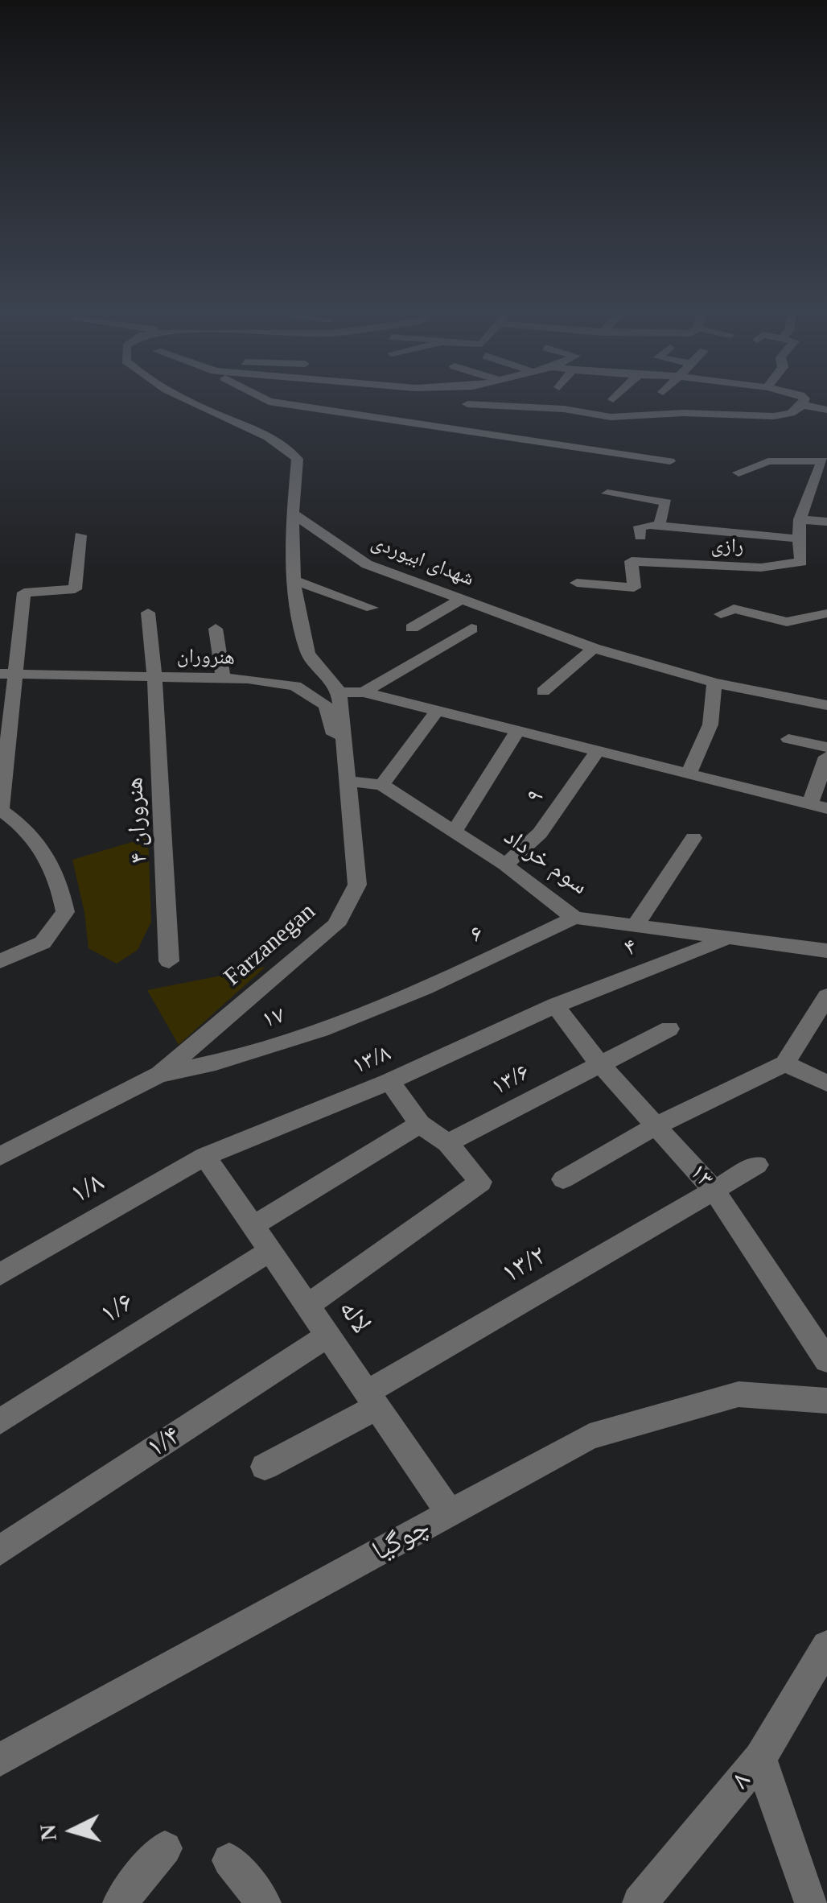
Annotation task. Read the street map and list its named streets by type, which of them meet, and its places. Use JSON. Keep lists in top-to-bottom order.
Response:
{
  "streets": {
    "street": [
      "رازی",
      "شهدای ابیوردی",
      "هنروران",
      "۹",
      "هنروران ۴",
      "سوم خرداد",
      "۶",
      "Farzanegan",
      "۴",
      "۱۷",
      "۱۳/۸",
      "۱۳/۶",
      "۱۳",
      "۱/۸",
      "۱۳/۲",
      "۱/۶",
      "لاله",
      "۱/۴",
      "چوگیا",
      "۸"
    ]
  },
  "crossings": [
    ["هنروران", "هنروران ۴"],
    ["هنروران", "سوم خرداد"],
    ["هنروران", "Farzanegan"],
    ["۹", "سوم خرداد"],
    ["سوم خرداد", "۶"],
    ["سوم خرداد", "Farzanegan"],
    ["سوم خرداد", "۴"],
    ["۶", "۱۷"],
    ["Farzanegan", "۱۷"],
    ["۴", "۱۳/۸"],
    ["۴", "۱۳"],
    ["۱۳/۸", "۱۳"],
    ["۱۳/۸", "۱/۸"],
    ["۱۳/۸", "لاله"],
    ["۱۳/۶", "۱۳"],
    ["۱۳", "۱۳/۲"],
    ["۱/۸", "لاله"],
    ["۱۳/۲", "لاله"],
    ["۱/۶", "لاله"],
    ["لاله", "۱/۴"],
    ["لاله", "چوگیا"]
  ],
  "north": "left"
}
